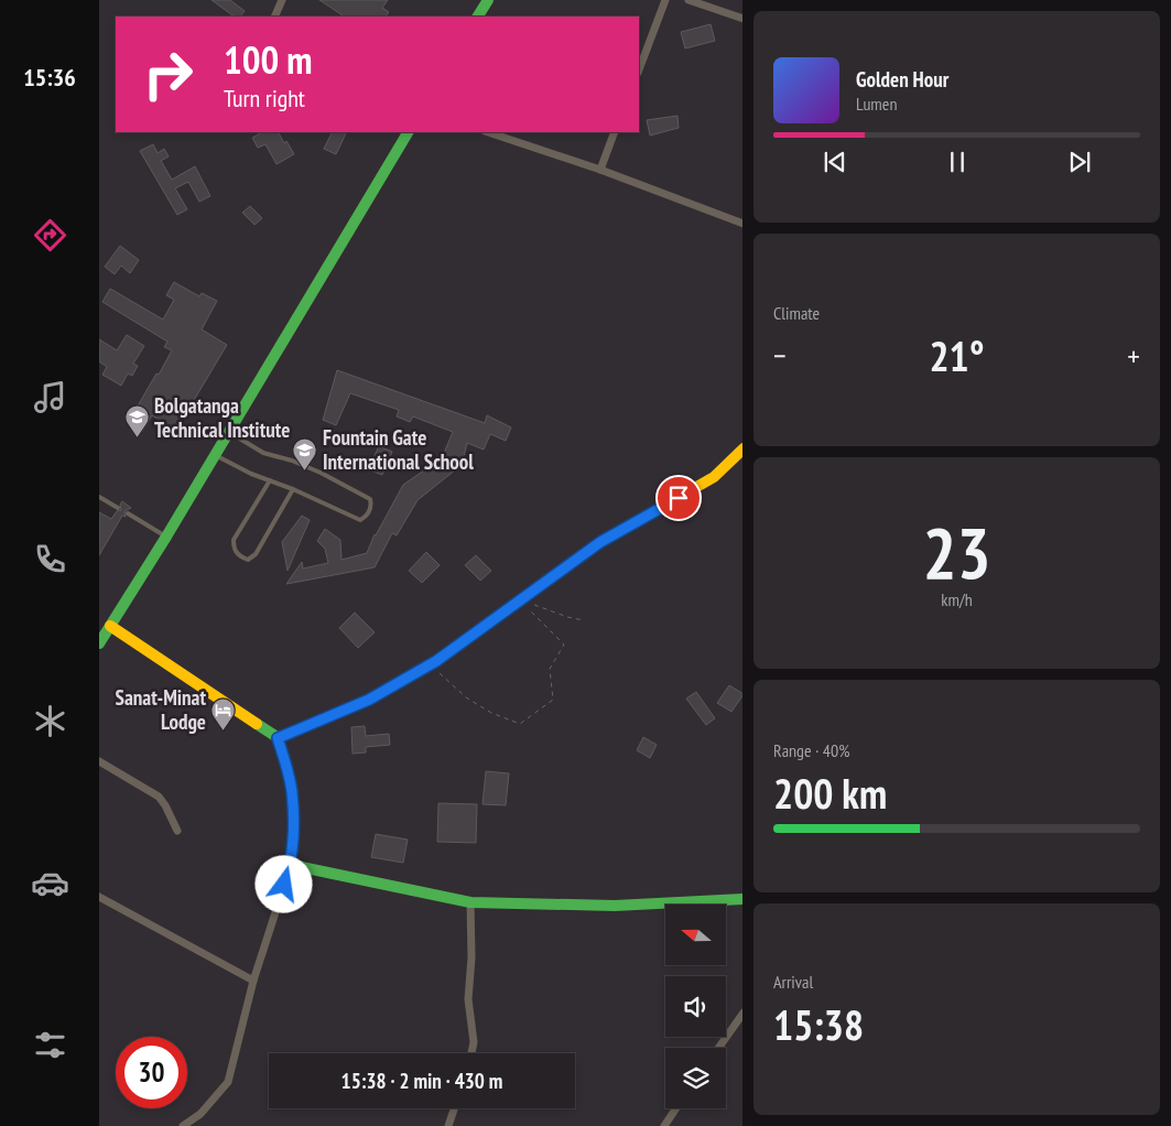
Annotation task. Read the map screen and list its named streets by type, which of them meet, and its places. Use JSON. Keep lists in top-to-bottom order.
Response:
{
  "places": {
    "school or university": ["Bolgatanga Technical Institute", "Fountain Gate International School"],
    "hotel": ["Sanat-Minat Lodge"]
  },
  "north": "left",
  "page": {
    "tabs": "15:36",
    "turn": ["100 m", "Turn right"],
    "song": ["Golden Hour", "Lumen"],
    "tile": [
      "Climate",
      ["23", "km/h"],
      ["Range · 40%", "200 km"],
      ["Arrival", "15:38"]
    ],
    "heat": ["−", "21°", "+"],
    "limit": "30",
    "trip": "15:38 · 2 min · 430 m"
  }
}
